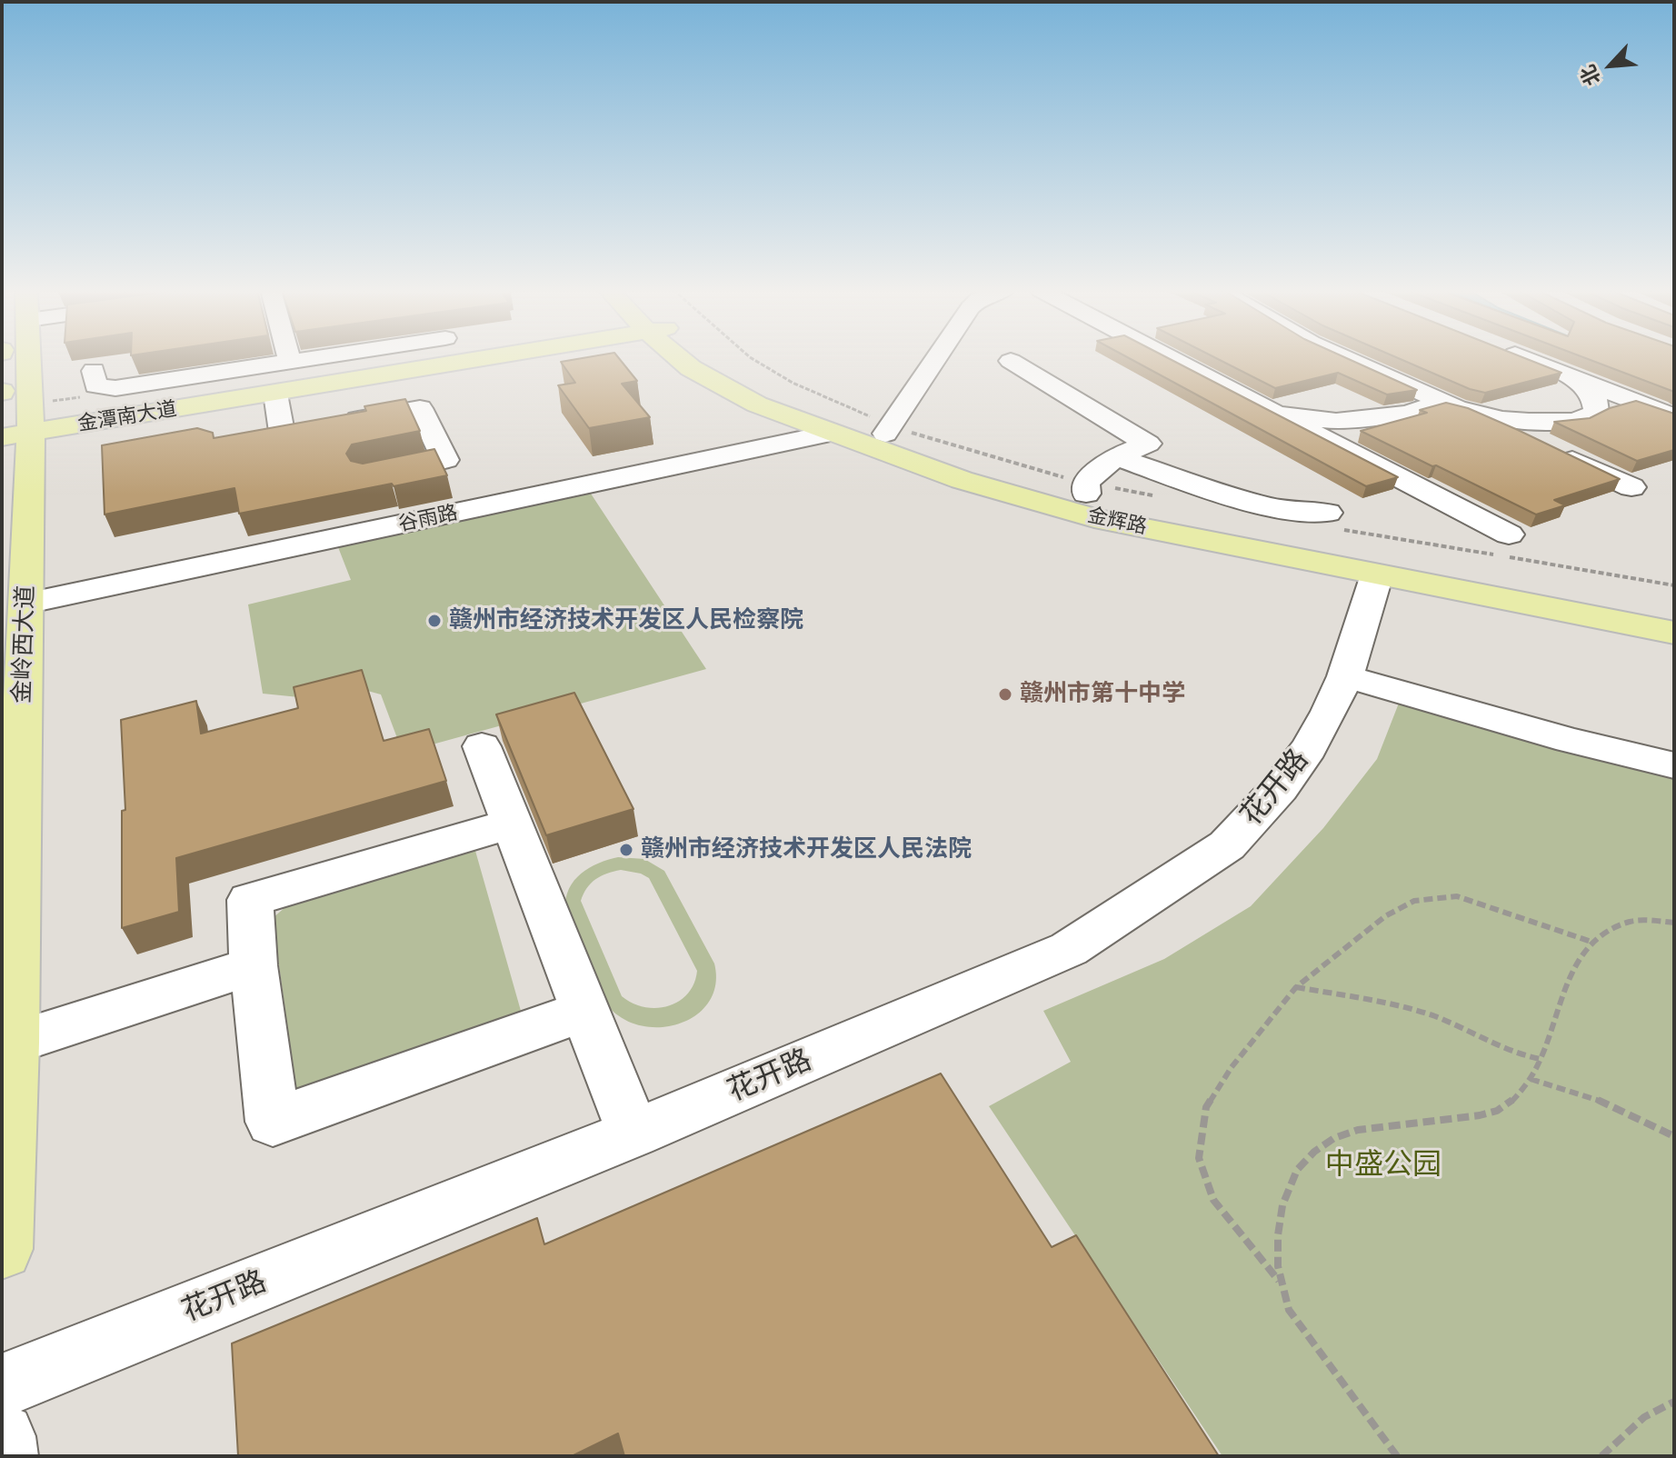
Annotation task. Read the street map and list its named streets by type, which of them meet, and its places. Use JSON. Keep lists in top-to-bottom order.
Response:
{
  "streets": {
    "main road": ["金潭南大道", "金辉路", "金岭西大道"],
    "street": ["谷雨路", "花开路"]
  },
  "crossings": [
    ["金潭南大道", "金岭西大道"],
    ["谷雨路", "金辉路"],
    ["谷雨路", "金岭西大道"],
    ["金辉路", "花开路"]
  ],
  "parks": ["中盛公园"],
  "places": ["赣州市经济技术开发区人民检察院", "赣州市第十中学", "赣州市经济技术开发区人民法院"],
  "north": "bottom left"
}
